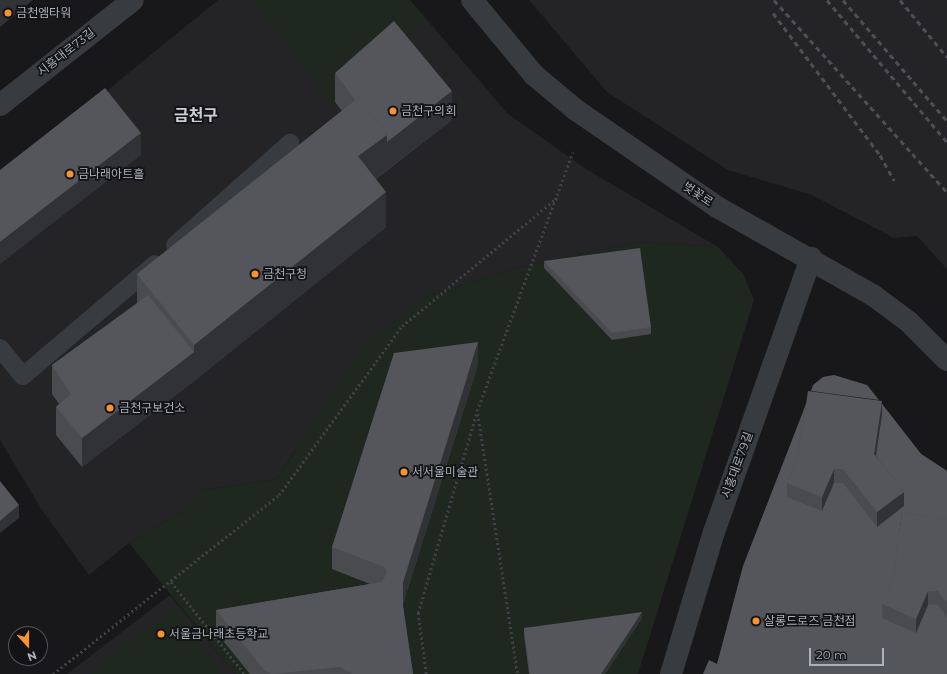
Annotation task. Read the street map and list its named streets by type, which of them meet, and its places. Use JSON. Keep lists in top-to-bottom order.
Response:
{
  "streets": {
    "street": ["시흥대로73길", "벚꽃로", "시흥대로79길"]
  },
  "crossings": [
    ["벚꽃로", "시흥대로79길"]
  ],
  "districts": ["금천구"],
  "places": [
    "금천엠타워",
    "금천구의회",
    "금나래아트홀",
    "금천구청",
    "금천구보건소",
    "서서울미술관",
    "살롱드로즈 금천점",
    "서울금나래초등학교"
  ],
  "scale_bar": "20 m",
  "north": "bottom"
}
